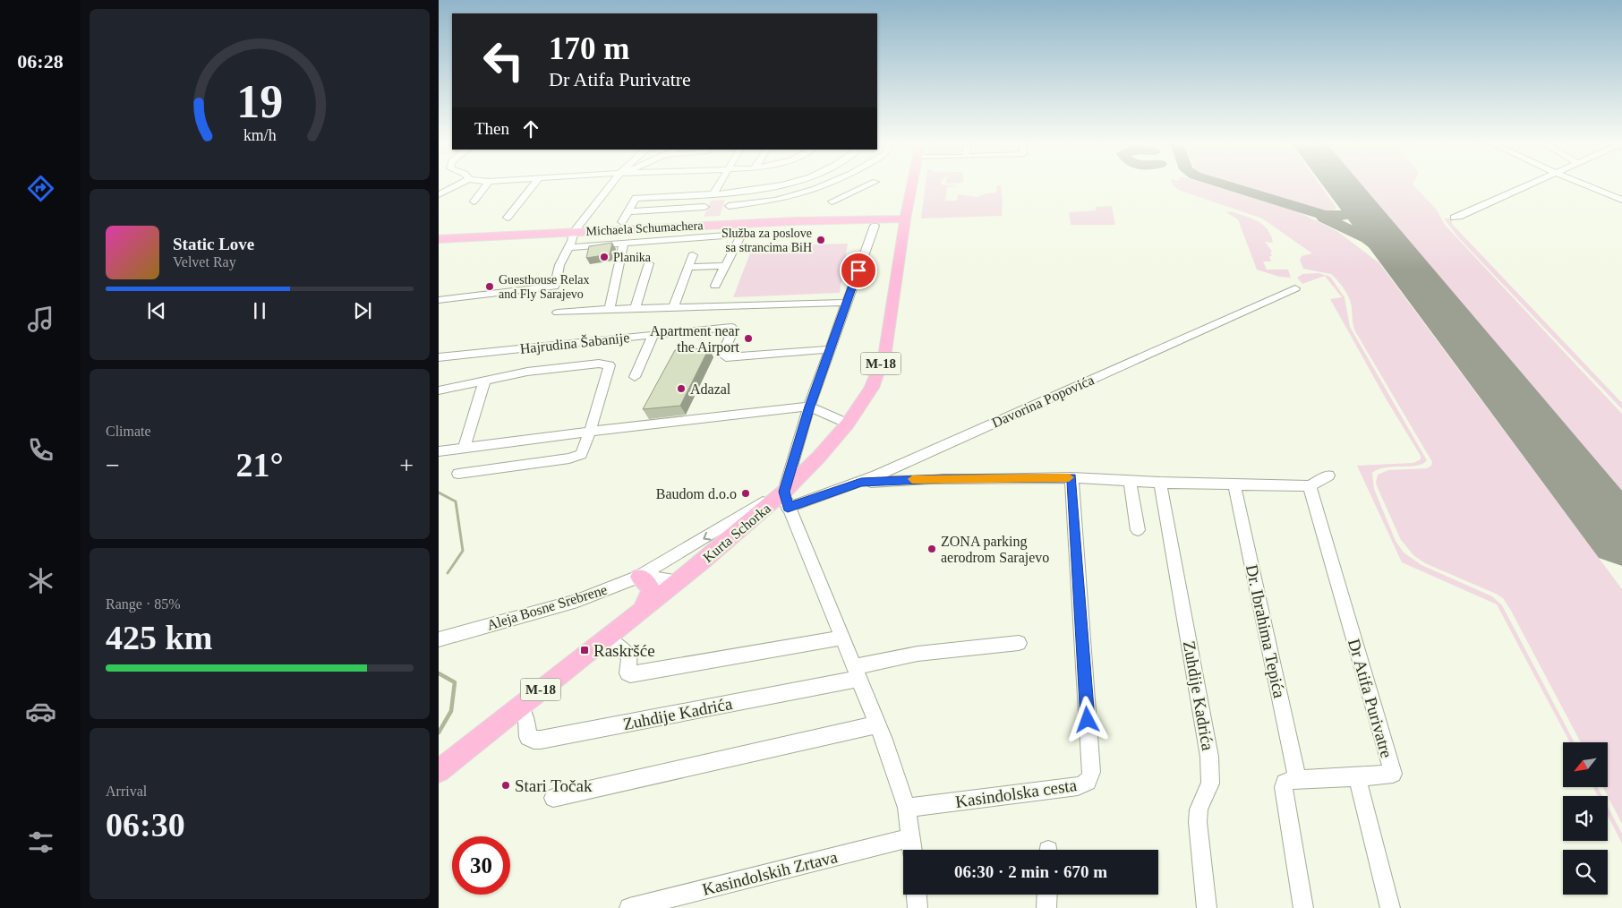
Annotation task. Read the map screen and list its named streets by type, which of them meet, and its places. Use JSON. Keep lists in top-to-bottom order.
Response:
{
  "streets": {
    "main road": ["Michaela Schumachera", "M-18", "Kurta Schorka"],
    "street": [
      "Hajrudina Šabanije",
      "Davorina Popovića",
      "Aleja Bosne Srebrene",
      "Dr. Ibrahima Tepića",
      "Zuhdije Kadrića",
      "Dr Atifa Purivatre",
      "Kasindolska cesta",
      "Kasindolskih Zrtava"
    ]
  },
  "crossings": [
    ["Michaela Schumachera", "Kurta Schorka"],
    ["Davorina Popovića", "Kurta Schorka"],
    ["Davorina Popovića", "Aleja Bosne Srebrene"],
    ["Kurta Schorka", "Aleja Bosne Srebrene"],
    ["Kurta Schorka", "Zuhdije Kadrića"]
  ],
  "places": {
    "other": [
      "Služba za poslove sa strancima BiH",
      "Planika",
      "Guesthouse Relax and Fly Sarajevo",
      "Apartment near the Airport",
      "Adazal",
      "Baudom d.o.o",
      "ZONA parking aerodrom Sarajevo",
      "Stari Točak"
    ],
    "transit": ["Raskršće"]
  },
  "north": "bottom left",
  "page": {
    "tabs": "06:28",
    "turn": ["170 m", "Dr Atifa Purivatre"],
    "then": "Then",
    "song": ["Static Love", "Velvet Ray"],
    "tile": [
      "Climate",
      ["Range · 85%", "425 km"],
      ["Arrival", "06:30"]
    ],
    "heat": ["−", "21°", "+"],
    "limit": "30",
    "trip": "06:30 · 2 min · 670 m",
    "gauge": ["19", "km/h"]
  }
}
